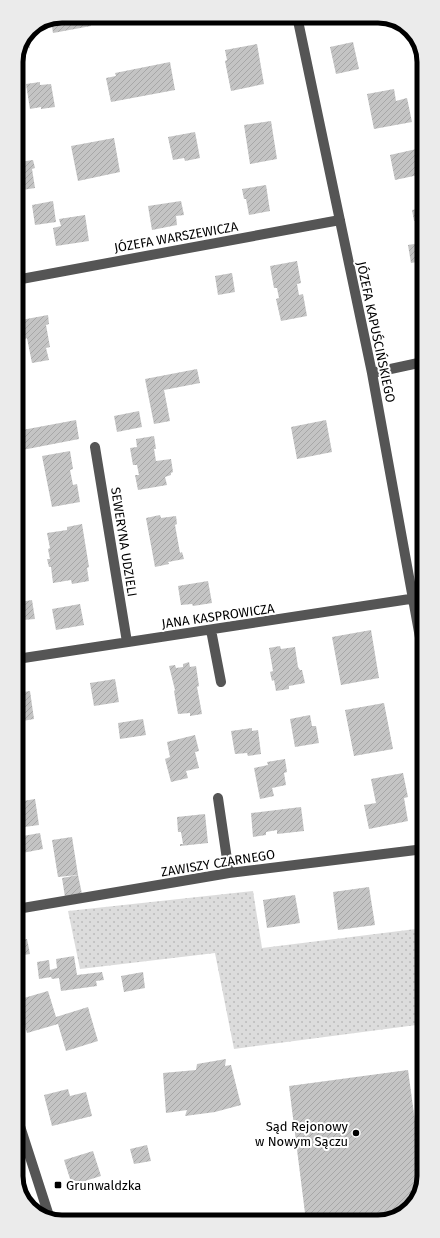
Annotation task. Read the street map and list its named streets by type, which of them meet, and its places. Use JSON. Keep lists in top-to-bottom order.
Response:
{
  "streets": {
    "street": [
      "JÓZEFA WARSZEWICZA",
      "JÓZEFA KAPUŚCIŃSKIEGO",
      "SEWERYNA UDZIELI",
      "JANA KASPROWICZA",
      "ZAWISZY CZARNEGO"
    ]
  },
  "crossings": [
    ["JÓZEFA WARSZEWICZA", "JÓZEFA KAPUŚCIŃSKIEGO"],
    ["SEWERYNA UDZIELI", "JANA KASPROWICZA"]
  ],
  "places": {
    "other": ["Sąd Rejonowy w Nowym Sączu"],
    "transit": ["Grunwaldzka"]
  }
}
